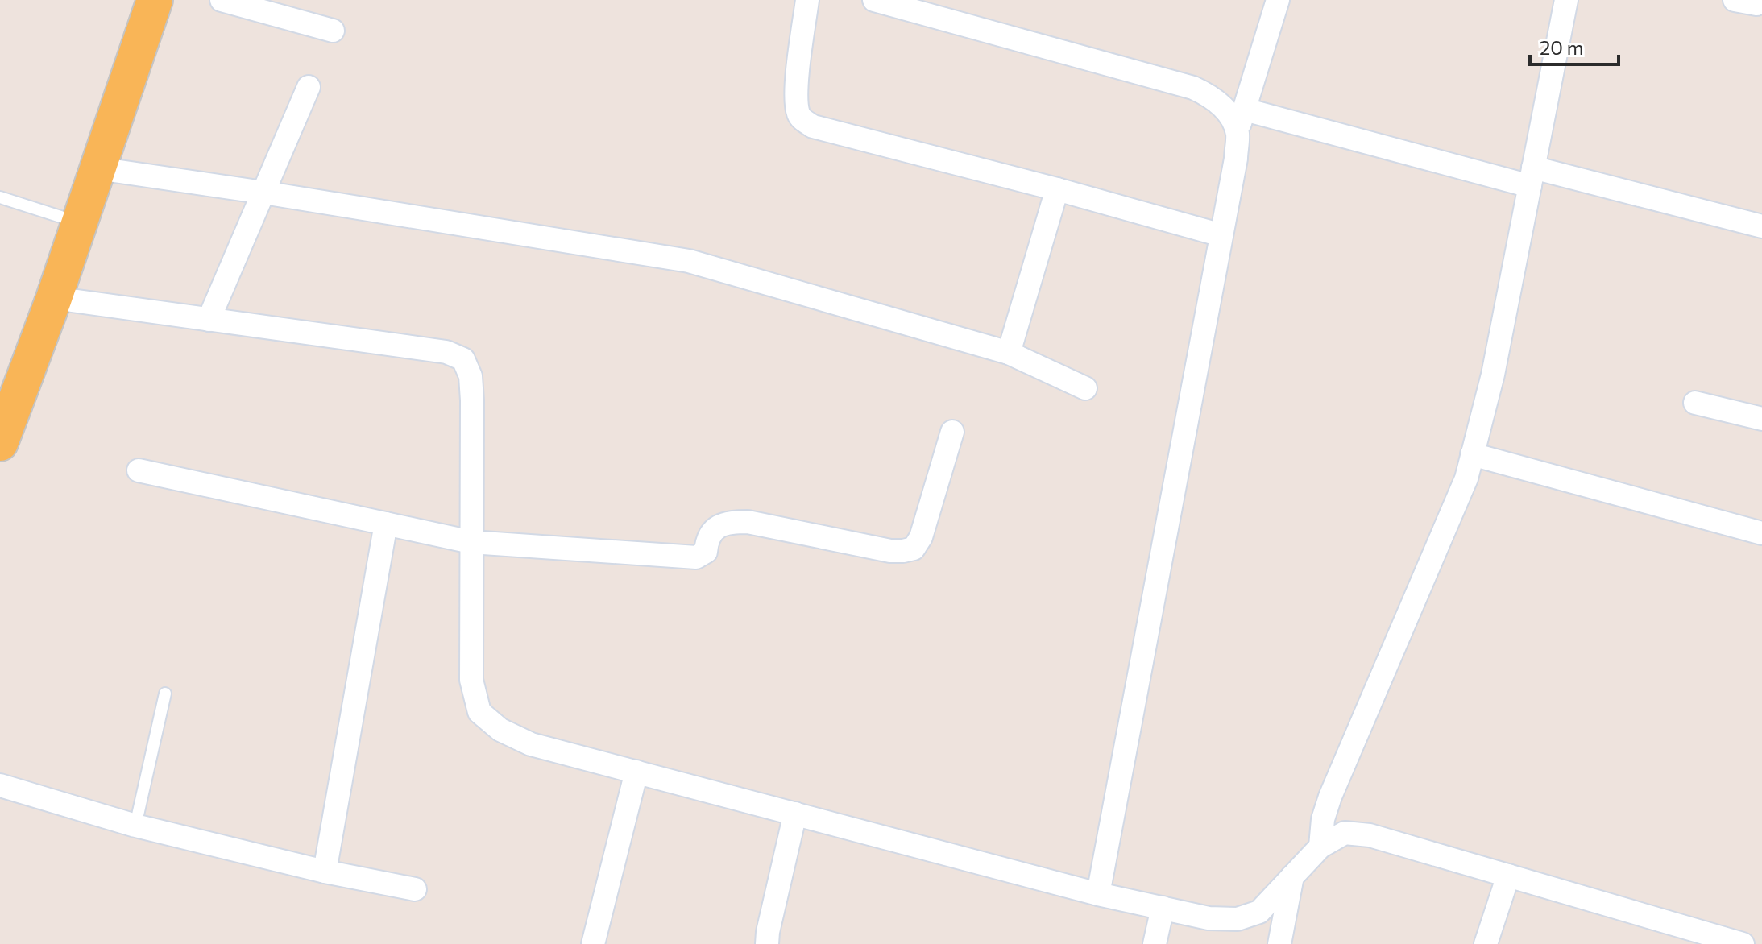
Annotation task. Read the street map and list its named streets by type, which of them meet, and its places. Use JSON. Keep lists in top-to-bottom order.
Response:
{
  "scale_bar": "20 m"
}
